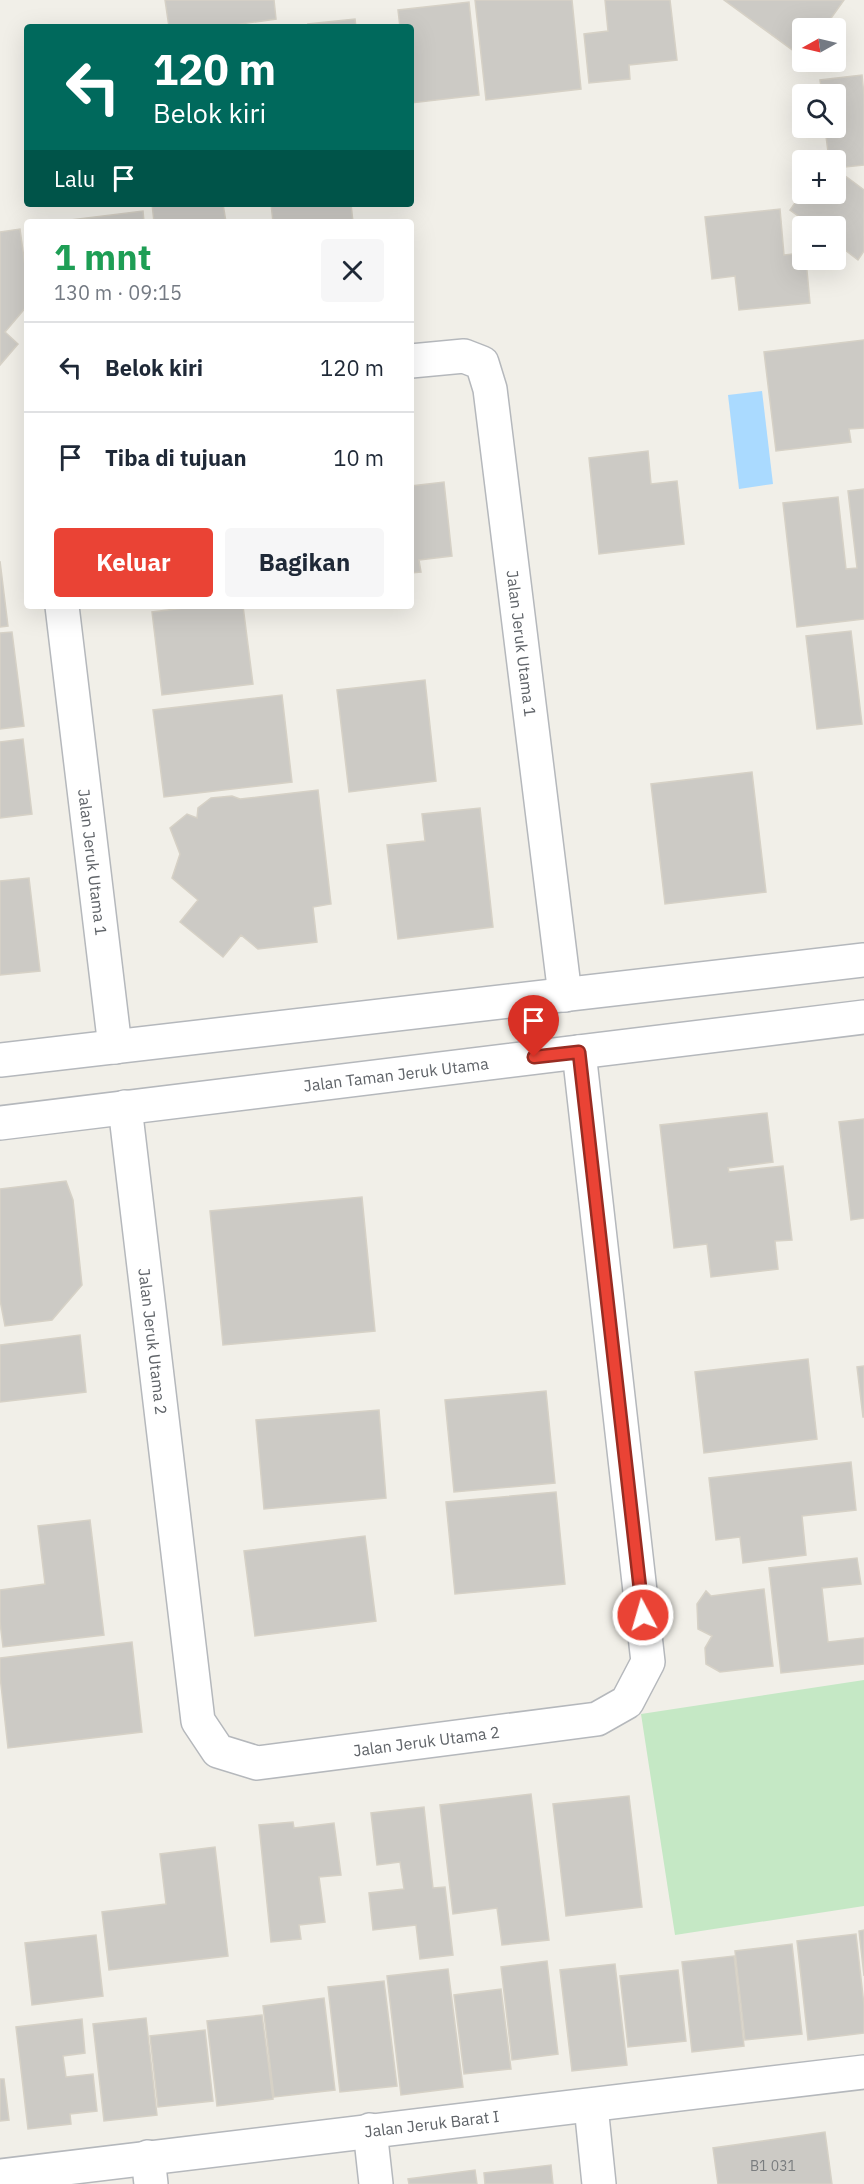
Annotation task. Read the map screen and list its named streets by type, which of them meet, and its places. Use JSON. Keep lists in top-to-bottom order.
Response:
{
  "streets": {
    "street": [
      "Jalan Jeruk Utama 1",
      "Jalan Taman Jeruk Utama",
      "Jalan Jeruk Utama 2",
      "Jalan Jeruk Barat I"
    ]
  },
  "crossings": [
    ["Jalan Taman Jeruk Utama", "Jalan Jeruk Utama 2"]
  ],
  "house_numbers": ["B1 031"],
  "north": "left",
  "page": {
    "map_buttons": ["+", "−"],
    "turn": ["120 m", "Belok kiri"],
    "then": "Lalu",
    "heading": ["1 mnt", "130 m · 09:15"],
    "list": [
      {
        "name": "Belok kiri",
        "value": "120 m"
      },
      {
        "name": "Tiba di tujuan",
        "value": "10 m"
      }
    ],
    "buttons": ["Keluar", "Bagikan"]
  }
}
